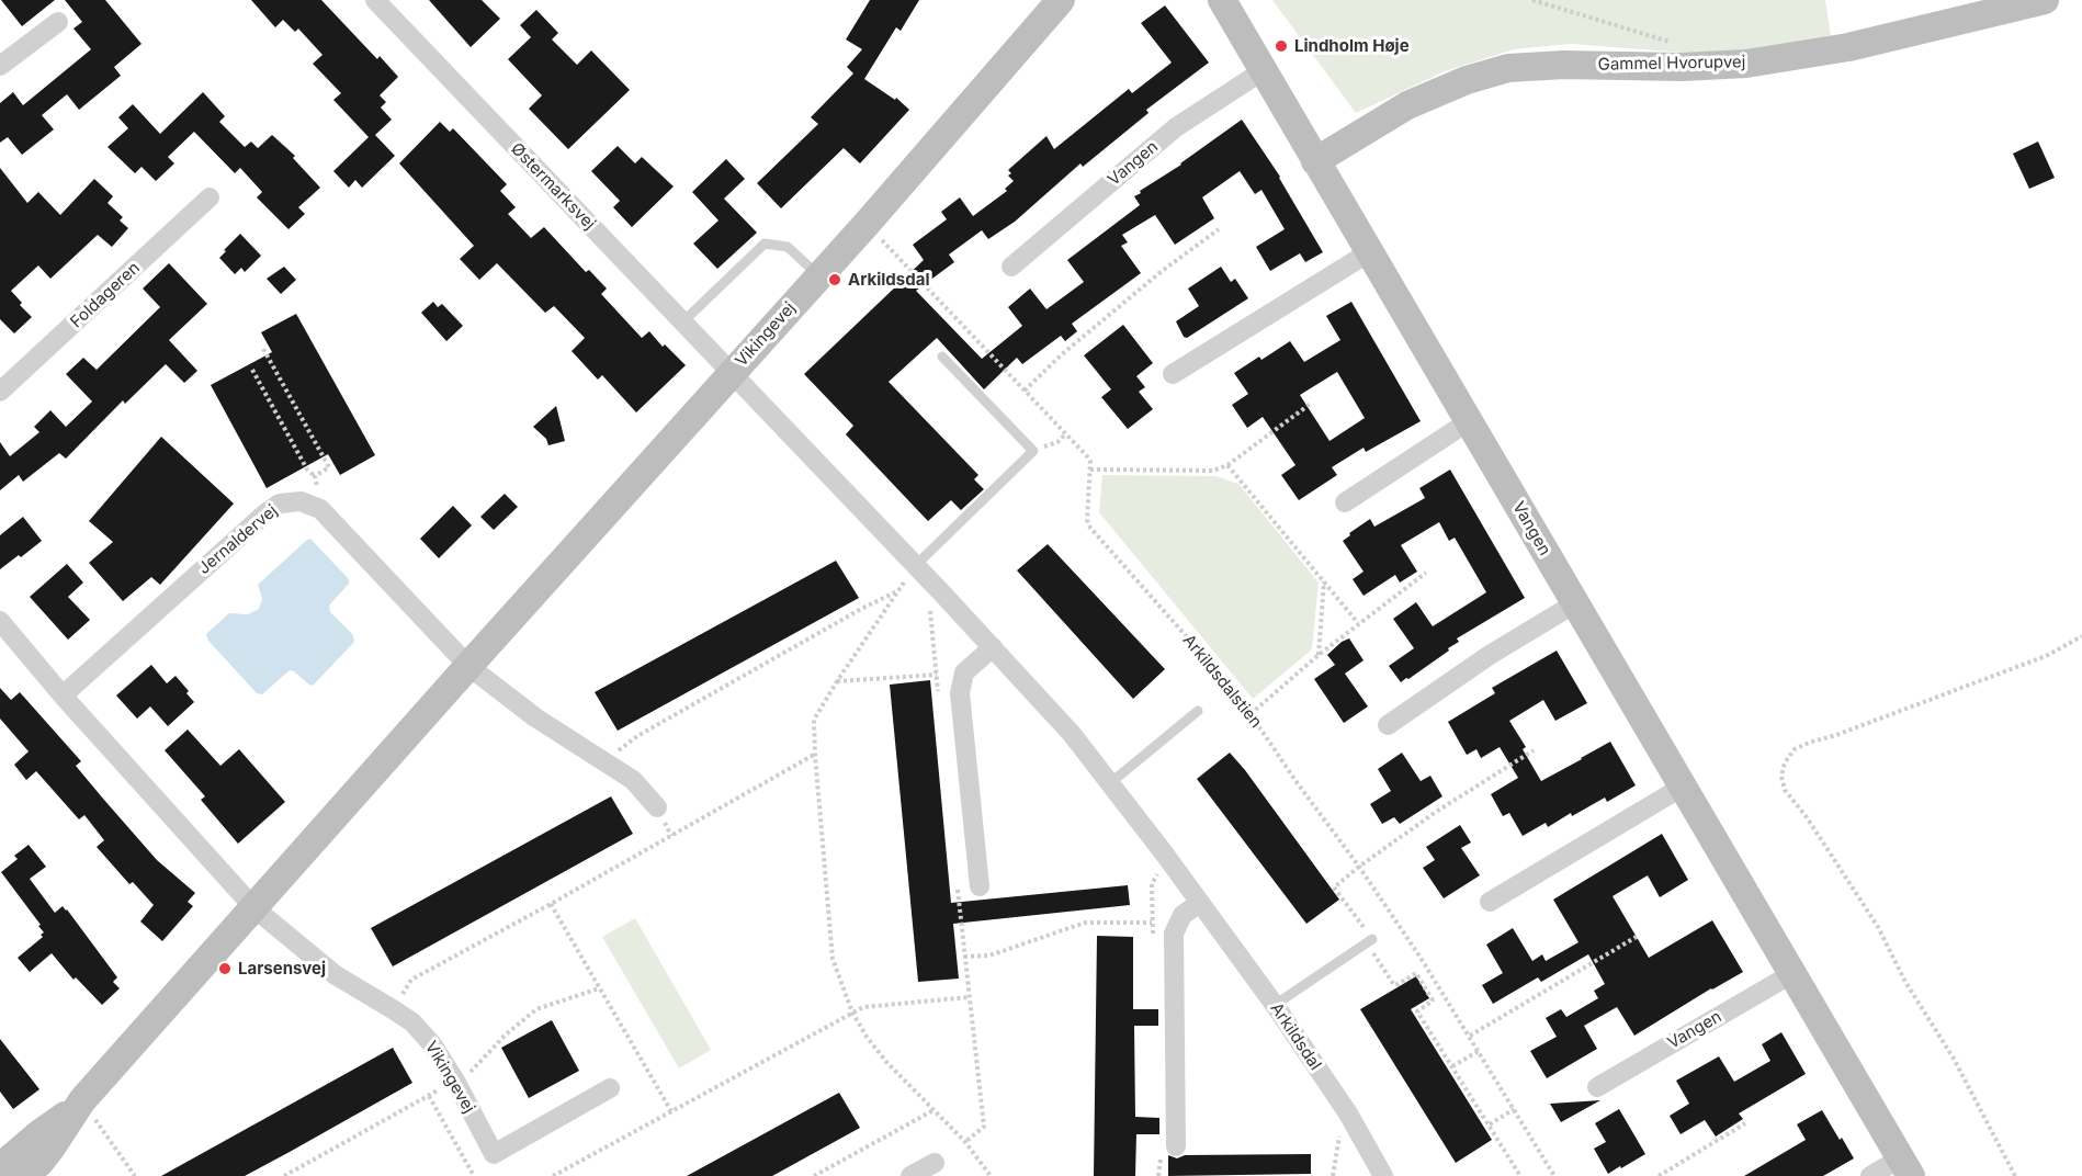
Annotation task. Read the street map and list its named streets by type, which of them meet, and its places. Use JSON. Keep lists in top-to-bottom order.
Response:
{
  "streets": {
    "street": [
      "Gammel Hvorupvej",
      "Vangen",
      "Østermarksvej",
      "Foldageren",
      "Vikingevej",
      "Jernaldervej",
      "Arkildsdal"
    ],
    "path": ["Arkildsdalstien"]
  },
  "crossings": [
    ["Gammel Hvorupvej", "Vangen"],
    ["Østermarksvej", "Vikingevej"],
    ["Østermarksvej", "Arkildsdal"],
    ["Vikingevej", "Arkildsdal"]
  ],
  "places": ["Lindholm Høje", "Arkildsdal", "Larsensvej"]
}
